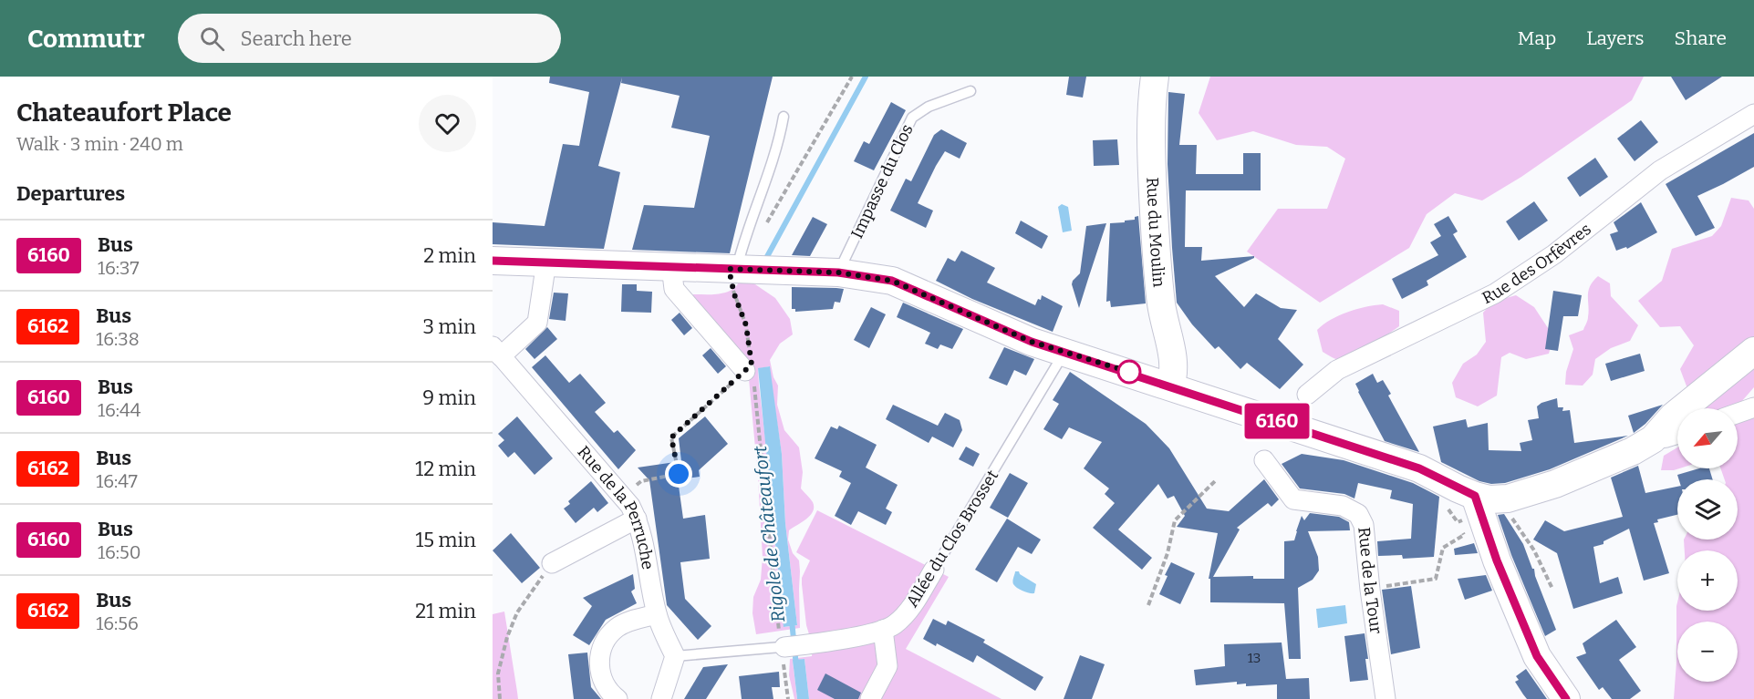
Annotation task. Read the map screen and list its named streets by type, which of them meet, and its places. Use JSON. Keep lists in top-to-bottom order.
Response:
{
  "streets": {
    "street": [
      "Rue du Moulin",
      "Rue des Orfèvres",
      "Rue de la Perruche",
      "Allée du Clos Brosset",
      "Rue de la Tour"
    ],
    "lane": ["Impasse du Clos"]
  },
  "crossings": [
    ["Rue de la Perruche", "Allée du Clos Brosset"]
  ],
  "water": ["Rigole de Châteaufort"],
  "lines": ["bus line 6160"],
  "house_numbers": ["13"],
  "north": "bottom left",
  "page": {
    "header": "Commutr",
    "search": "Search here",
    "nav": ["Map", "Layers", "Share"],
    "heading": [
      ["Chateaufort Place", "Walk · 3 min · 240 m"],
      "Departures"
    ],
    "on_map": "6160",
    "list": [
      {
        "mark": "6160",
        "name": "Bus",
        "note": "16:37",
        "value": "2 min"
      },
      {
        "mark": "6162",
        "name": "Bus",
        "note": "16:38",
        "value": "3 min"
      },
      {
        "mark": "6160",
        "name": "Bus",
        "note": "16:44",
        "value": "9 min"
      },
      {
        "mark": "6162",
        "name": "Bus",
        "note": "16:47",
        "value": "12 min"
      },
      {
        "mark": "6160",
        "name": "Bus",
        "note": "16:50",
        "value": "15 min"
      },
      {
        "mark": "6162",
        "name": "Bus",
        "note": "16:56",
        "value": "21 min"
      }
    ],
    "map_buttons": ["+", "−"]
  }
}
